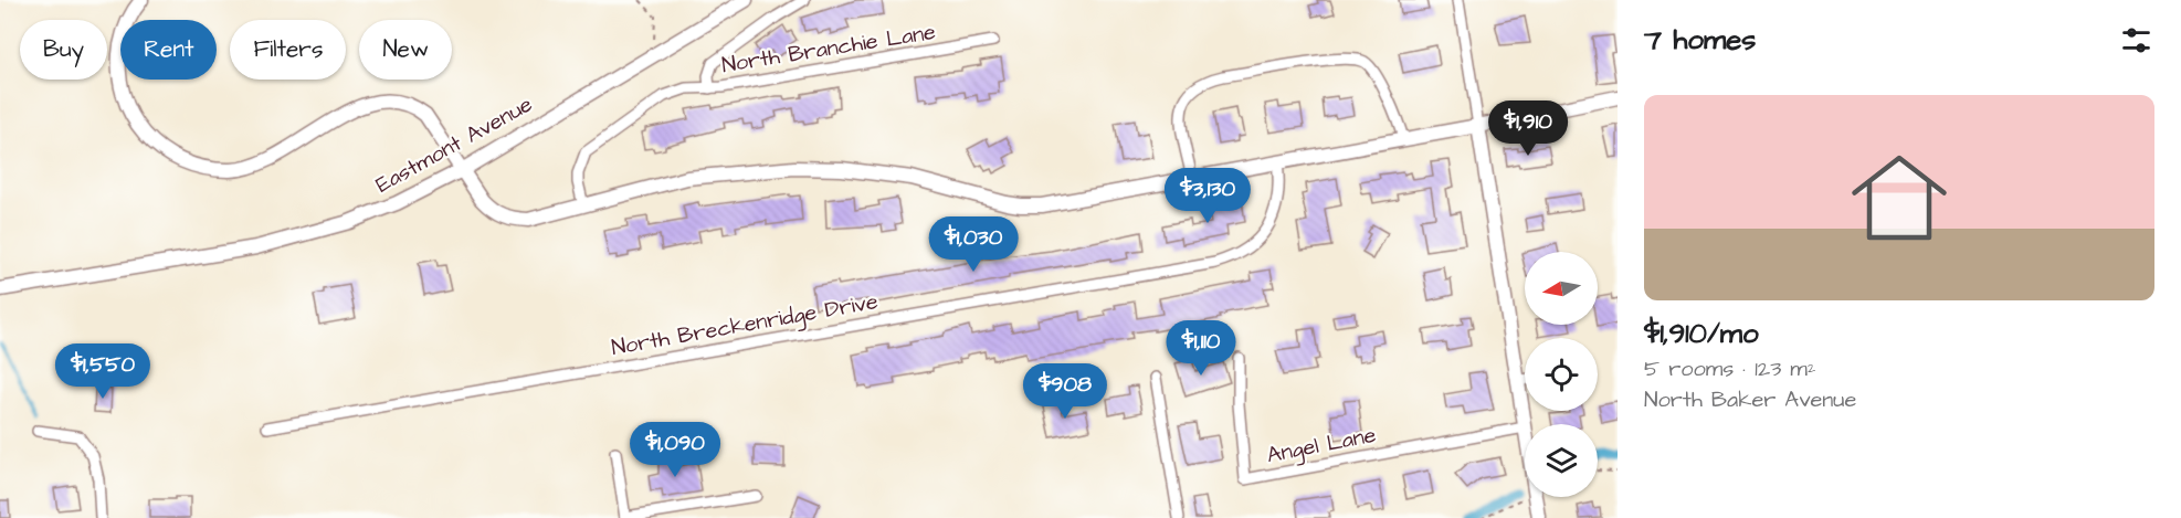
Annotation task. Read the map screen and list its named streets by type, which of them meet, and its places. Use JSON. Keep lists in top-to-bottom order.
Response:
{
  "streets": {
    "main road": ["Eastmont Avenue"],
    "street": ["North Branchie Lane", "North Breckenridge Drive", "Angel Lane"]
  },
  "north": "left",
  "page": {
    "heading": "7 homes",
    "chip": [
      "Buy",
      "Rent",
      "Filters",
      "New"
    ],
    "list": [
      {
        "name": "$1,910/mo",
        "note": "5 rooms · 123 m² · North Baker Avenue"
      }
    ],
    "price": [
      "$1,910",
      "$3,130",
      "$1,030",
      "$1,110",
      "$1,550",
      "$908",
      "$1,090"
    ]
  }
}
